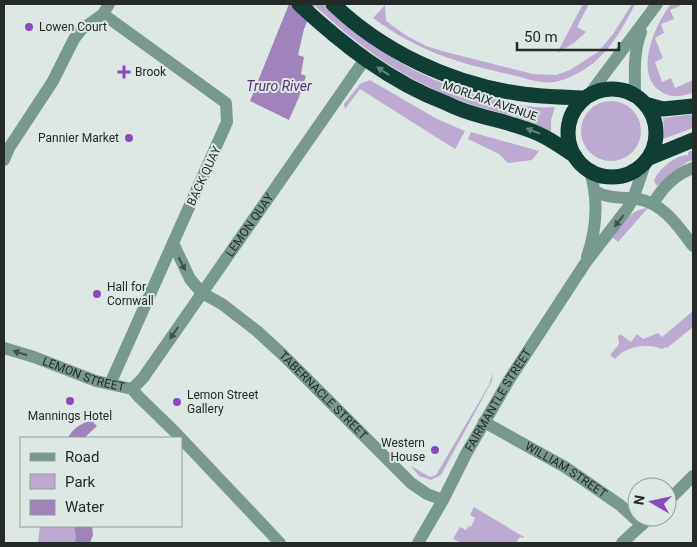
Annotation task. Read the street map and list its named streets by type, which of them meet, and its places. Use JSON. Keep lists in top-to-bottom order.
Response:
{
  "streets": {
    "highway": ["MORLAIX AVENUE"],
    "street": [
      "BACK QUAY",
      "LEMON QUAY",
      "LEMON STREET",
      "TABERNACLE STREET",
      "FAIRMANTLE STREET",
      "WILLIAM STREET"
    ]
  },
  "crossings": [
    ["MORLAIX AVENUE", "LEMON QUAY"],
    ["MORLAIX AVENUE", "FAIRMANTLE STREET"],
    ["BACK QUAY", "LEMON STREET"],
    ["LEMON QUAY", "LEMON STREET"],
    ["LEMON QUAY", "TABERNACLE STREET"],
    ["TABERNACLE STREET", "FAIRMANTLE STREET"],
    ["FAIRMANTLE STREET", "WILLIAM STREET"]
  ],
  "water": ["Truro River"],
  "places": {
    "other": [
      "Lowen Court",
      "Pannier Market",
      "Hall for Cornwall",
      "Mannings Hotel",
      "Lemon Street Gallery",
      "Western House"
    ],
    "health": ["Brook"]
  },
  "legend": ["Road", "Park", "Water"],
  "scale_bar": "50 m",
  "north": "left"
}
